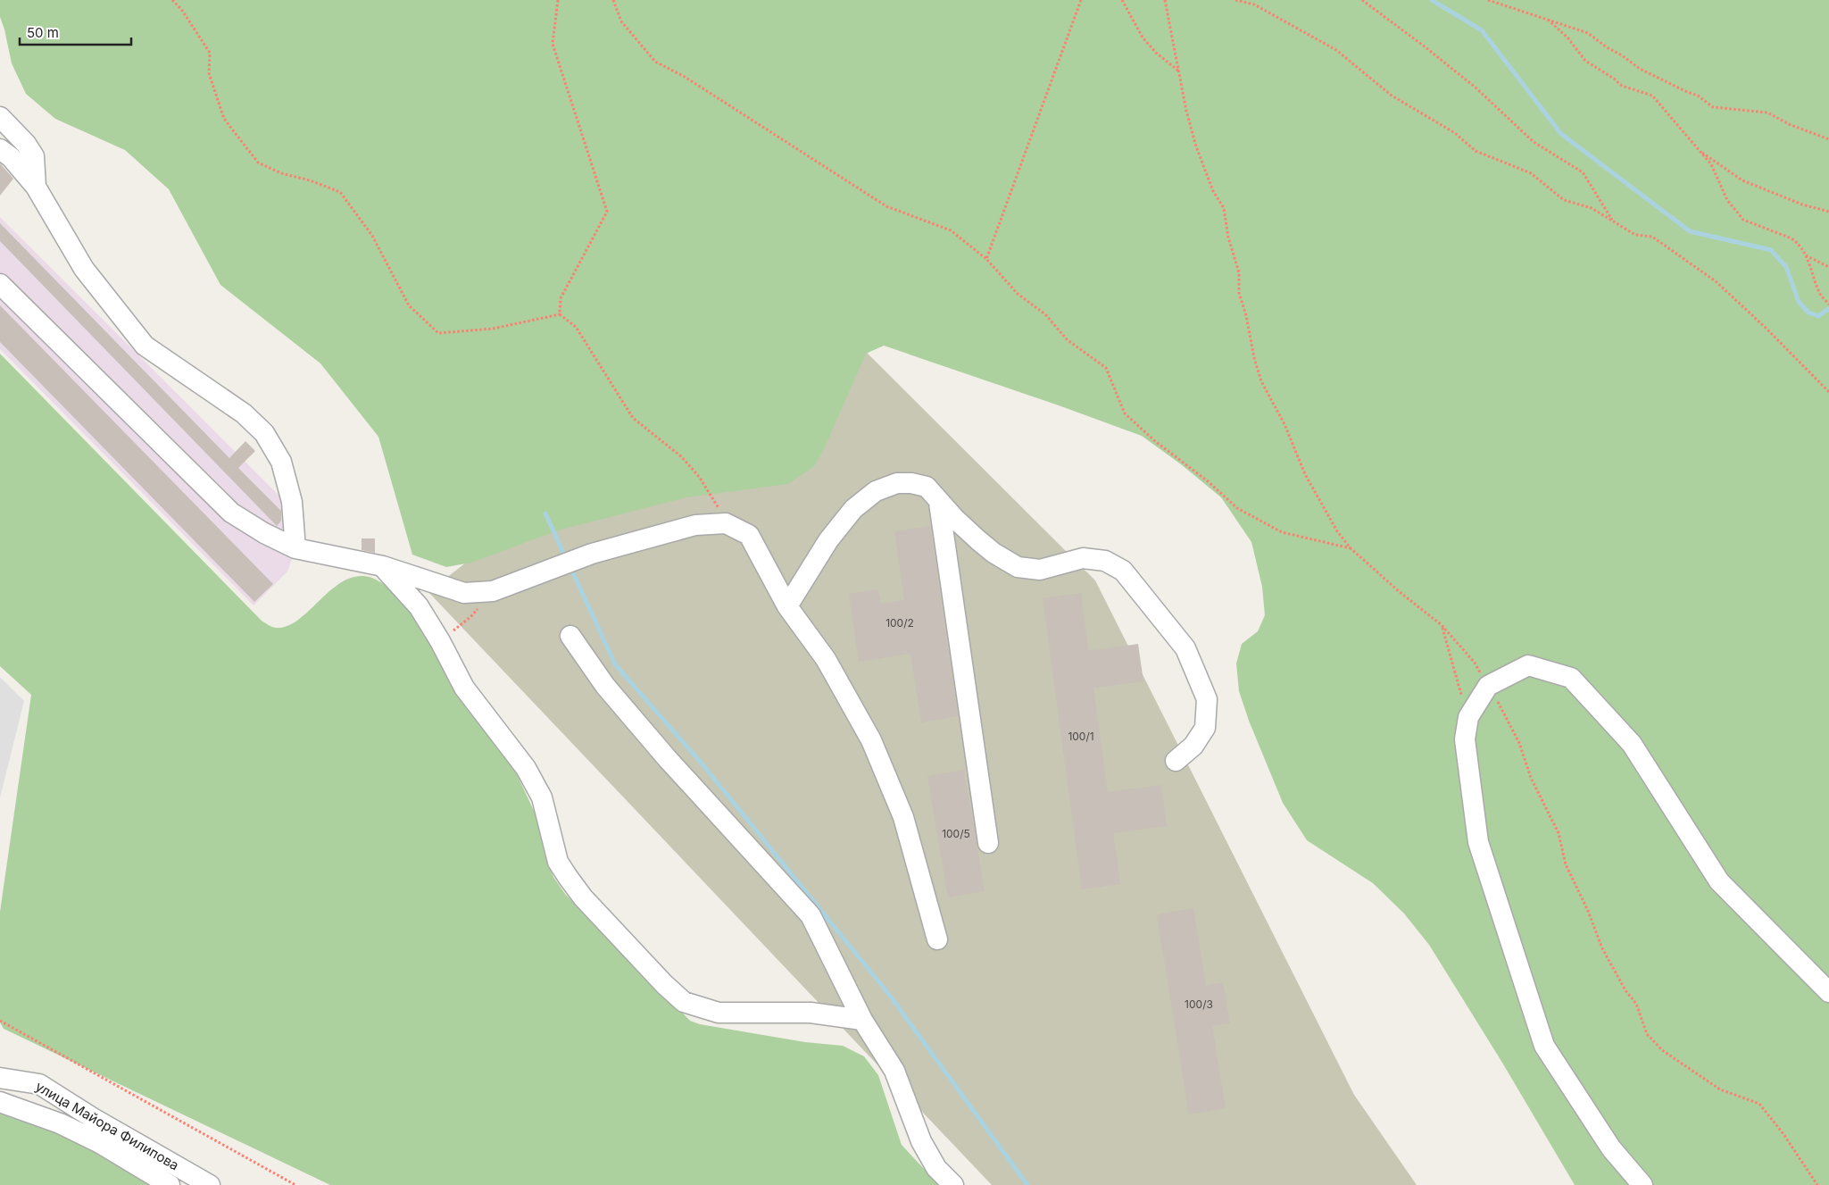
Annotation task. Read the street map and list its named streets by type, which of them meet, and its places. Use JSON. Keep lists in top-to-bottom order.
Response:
{
  "streets": {
    "street": ["улица Майора Филипова"]
  },
  "house_numbers": [
    "100/2",
    "100/1",
    "100/5",
    "100/3"
  ],
  "scale_bar": "50 m"
}
